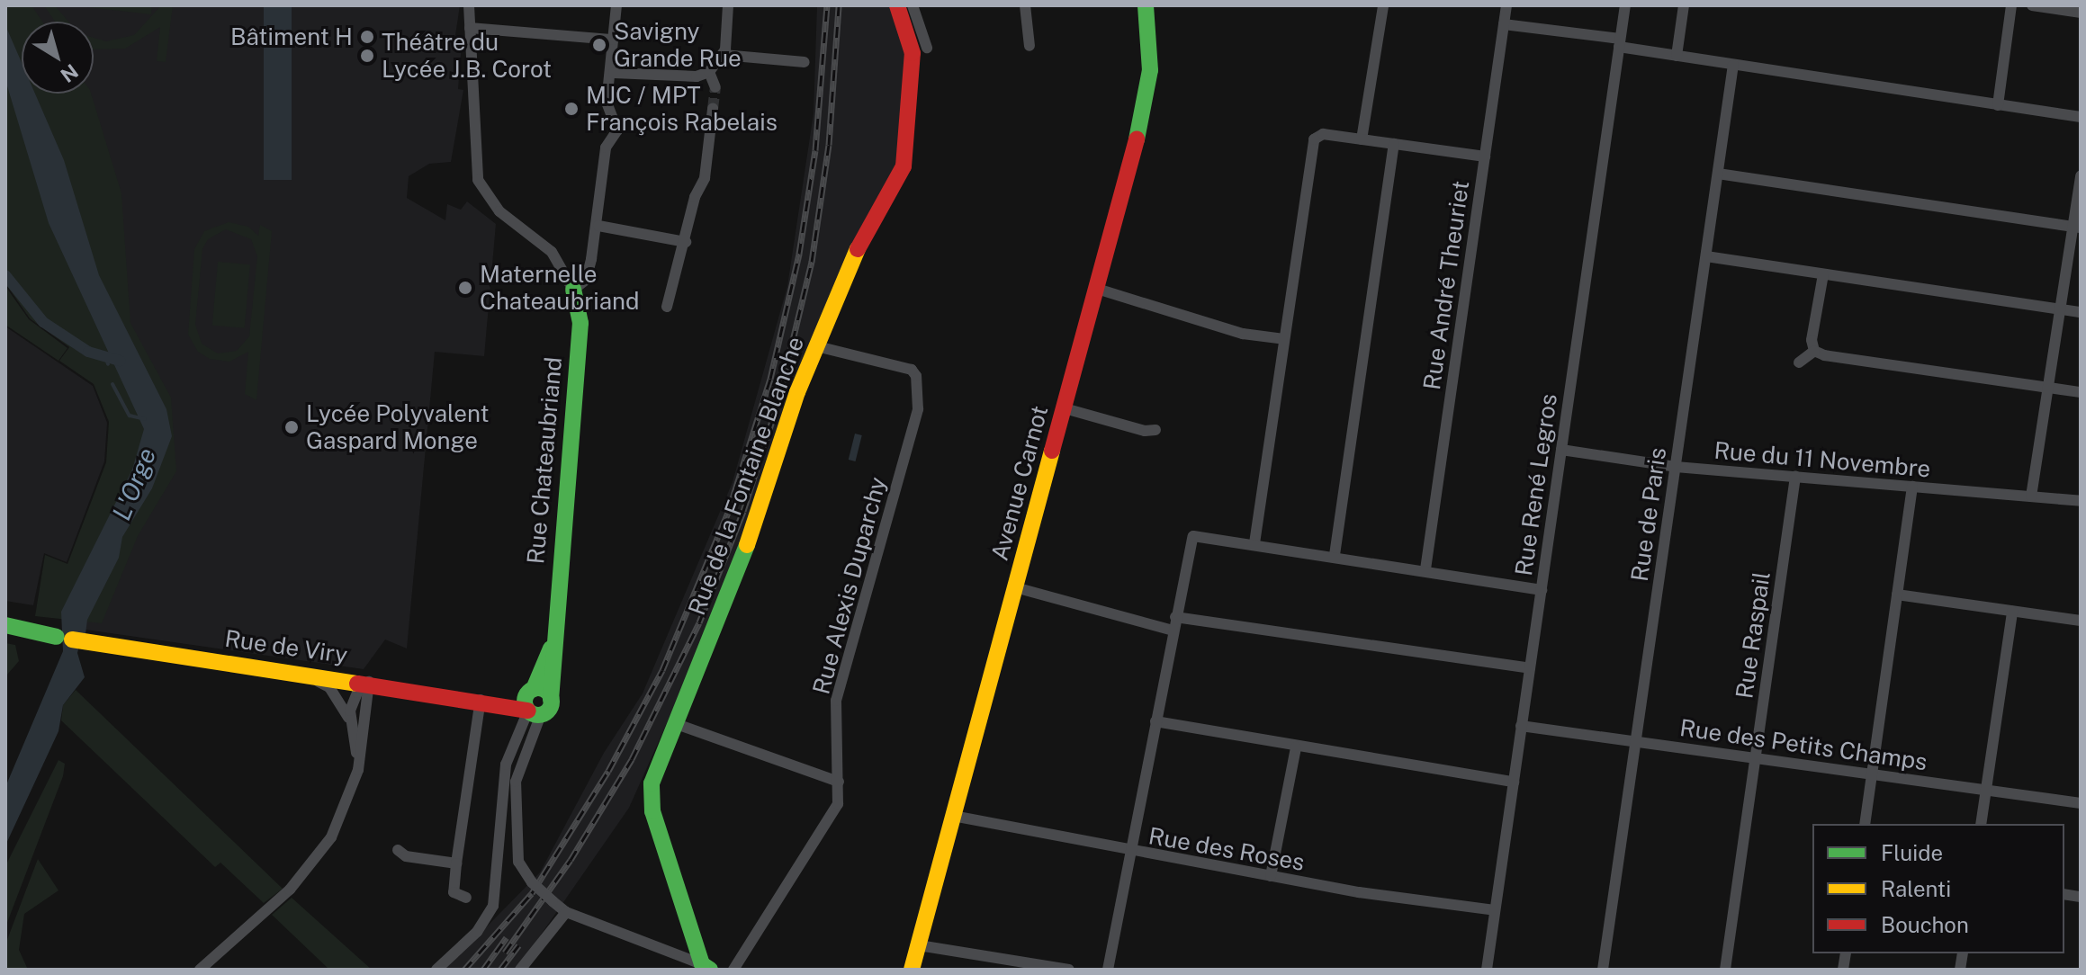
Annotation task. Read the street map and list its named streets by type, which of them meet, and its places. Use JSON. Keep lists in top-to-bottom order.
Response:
{
  "streets": {
    "street": [
      "Rue André Theuriet",
      "Rue du 11 Novembre",
      "Rue Chateaubriand",
      "Rue de la Fontaine Blanche",
      "Avenue Carnot",
      "Rue René Legros",
      "Rue de Paris",
      "Rue Alexis Duparchy",
      "Rue Raspail",
      "Rue de Viry",
      "Rue des Petits Champs",
      "Rue des Roses"
    ]
  },
  "crossings": [
    ["Rue du 11 Novembre", "Rue René Legros"],
    ["Rue du 11 Novembre", "Rue de Paris"],
    ["Rue du 11 Novembre", "Rue Raspail"],
    ["Rue Chateaubriand", "Rue de Viry"],
    ["Rue de la Fontaine Blanche", "Rue Alexis Duparchy"],
    ["Avenue Carnot", "Rue des Roses"],
    ["Rue René Legros", "Rue des Petits Champs"],
    ["Rue René Legros", "Rue des Roses"],
    ["Rue de Paris", "Rue des Petits Champs"],
    ["Rue Raspail", "Rue des Petits Champs"]
  ],
  "water": ["L'Orge"],
  "places": [
    "Bâtiment H",
    "Savigny Grande Rue",
    "Théâtre du Lycée J.B. Corot",
    "MJC / MPT François Rabelais",
    "Maternelle Chateaubriand",
    "Lycée Polyvalent Gaspard Monge"
  ],
  "legend": ["Fluide", "Ralenti", "Bouchon"],
  "north": "bottom right"
}
